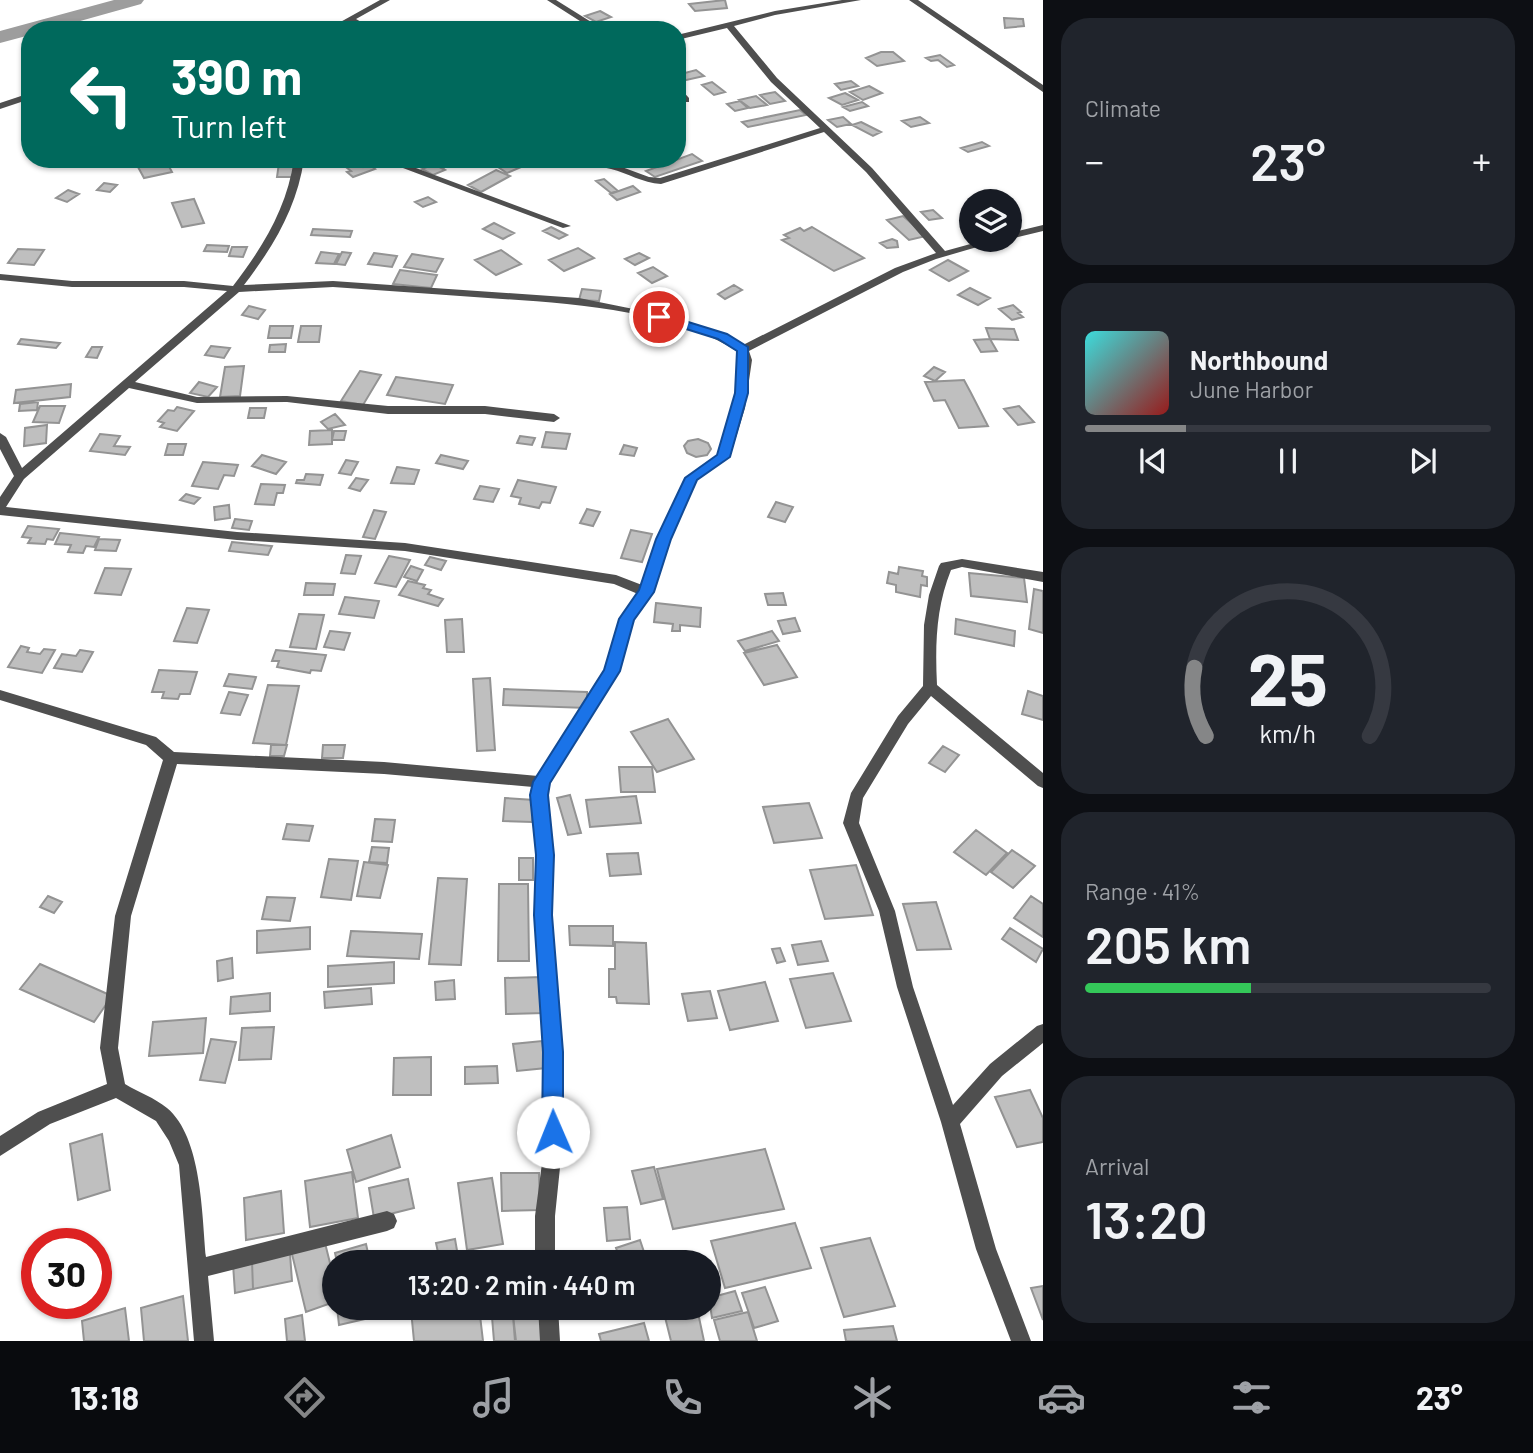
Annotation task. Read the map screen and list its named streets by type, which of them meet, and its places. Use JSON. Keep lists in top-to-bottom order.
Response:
{
  "page": {
    "tile": [
      "Climate",
      ["Range · 41%", "205 km"],
      ["Arrival", "13:20"]
    ],
    "turn": ["390 m", "Turn left"],
    "heat": ["−", "23°", "+"],
    "song": ["Northbound", "June Harbor"],
    "limit": "30",
    "trip": "13:20 · 2 min · 440 m",
    "tabs": ["13:18", "23°"],
    "gauge": ["25", "km/h"]
  }
}
